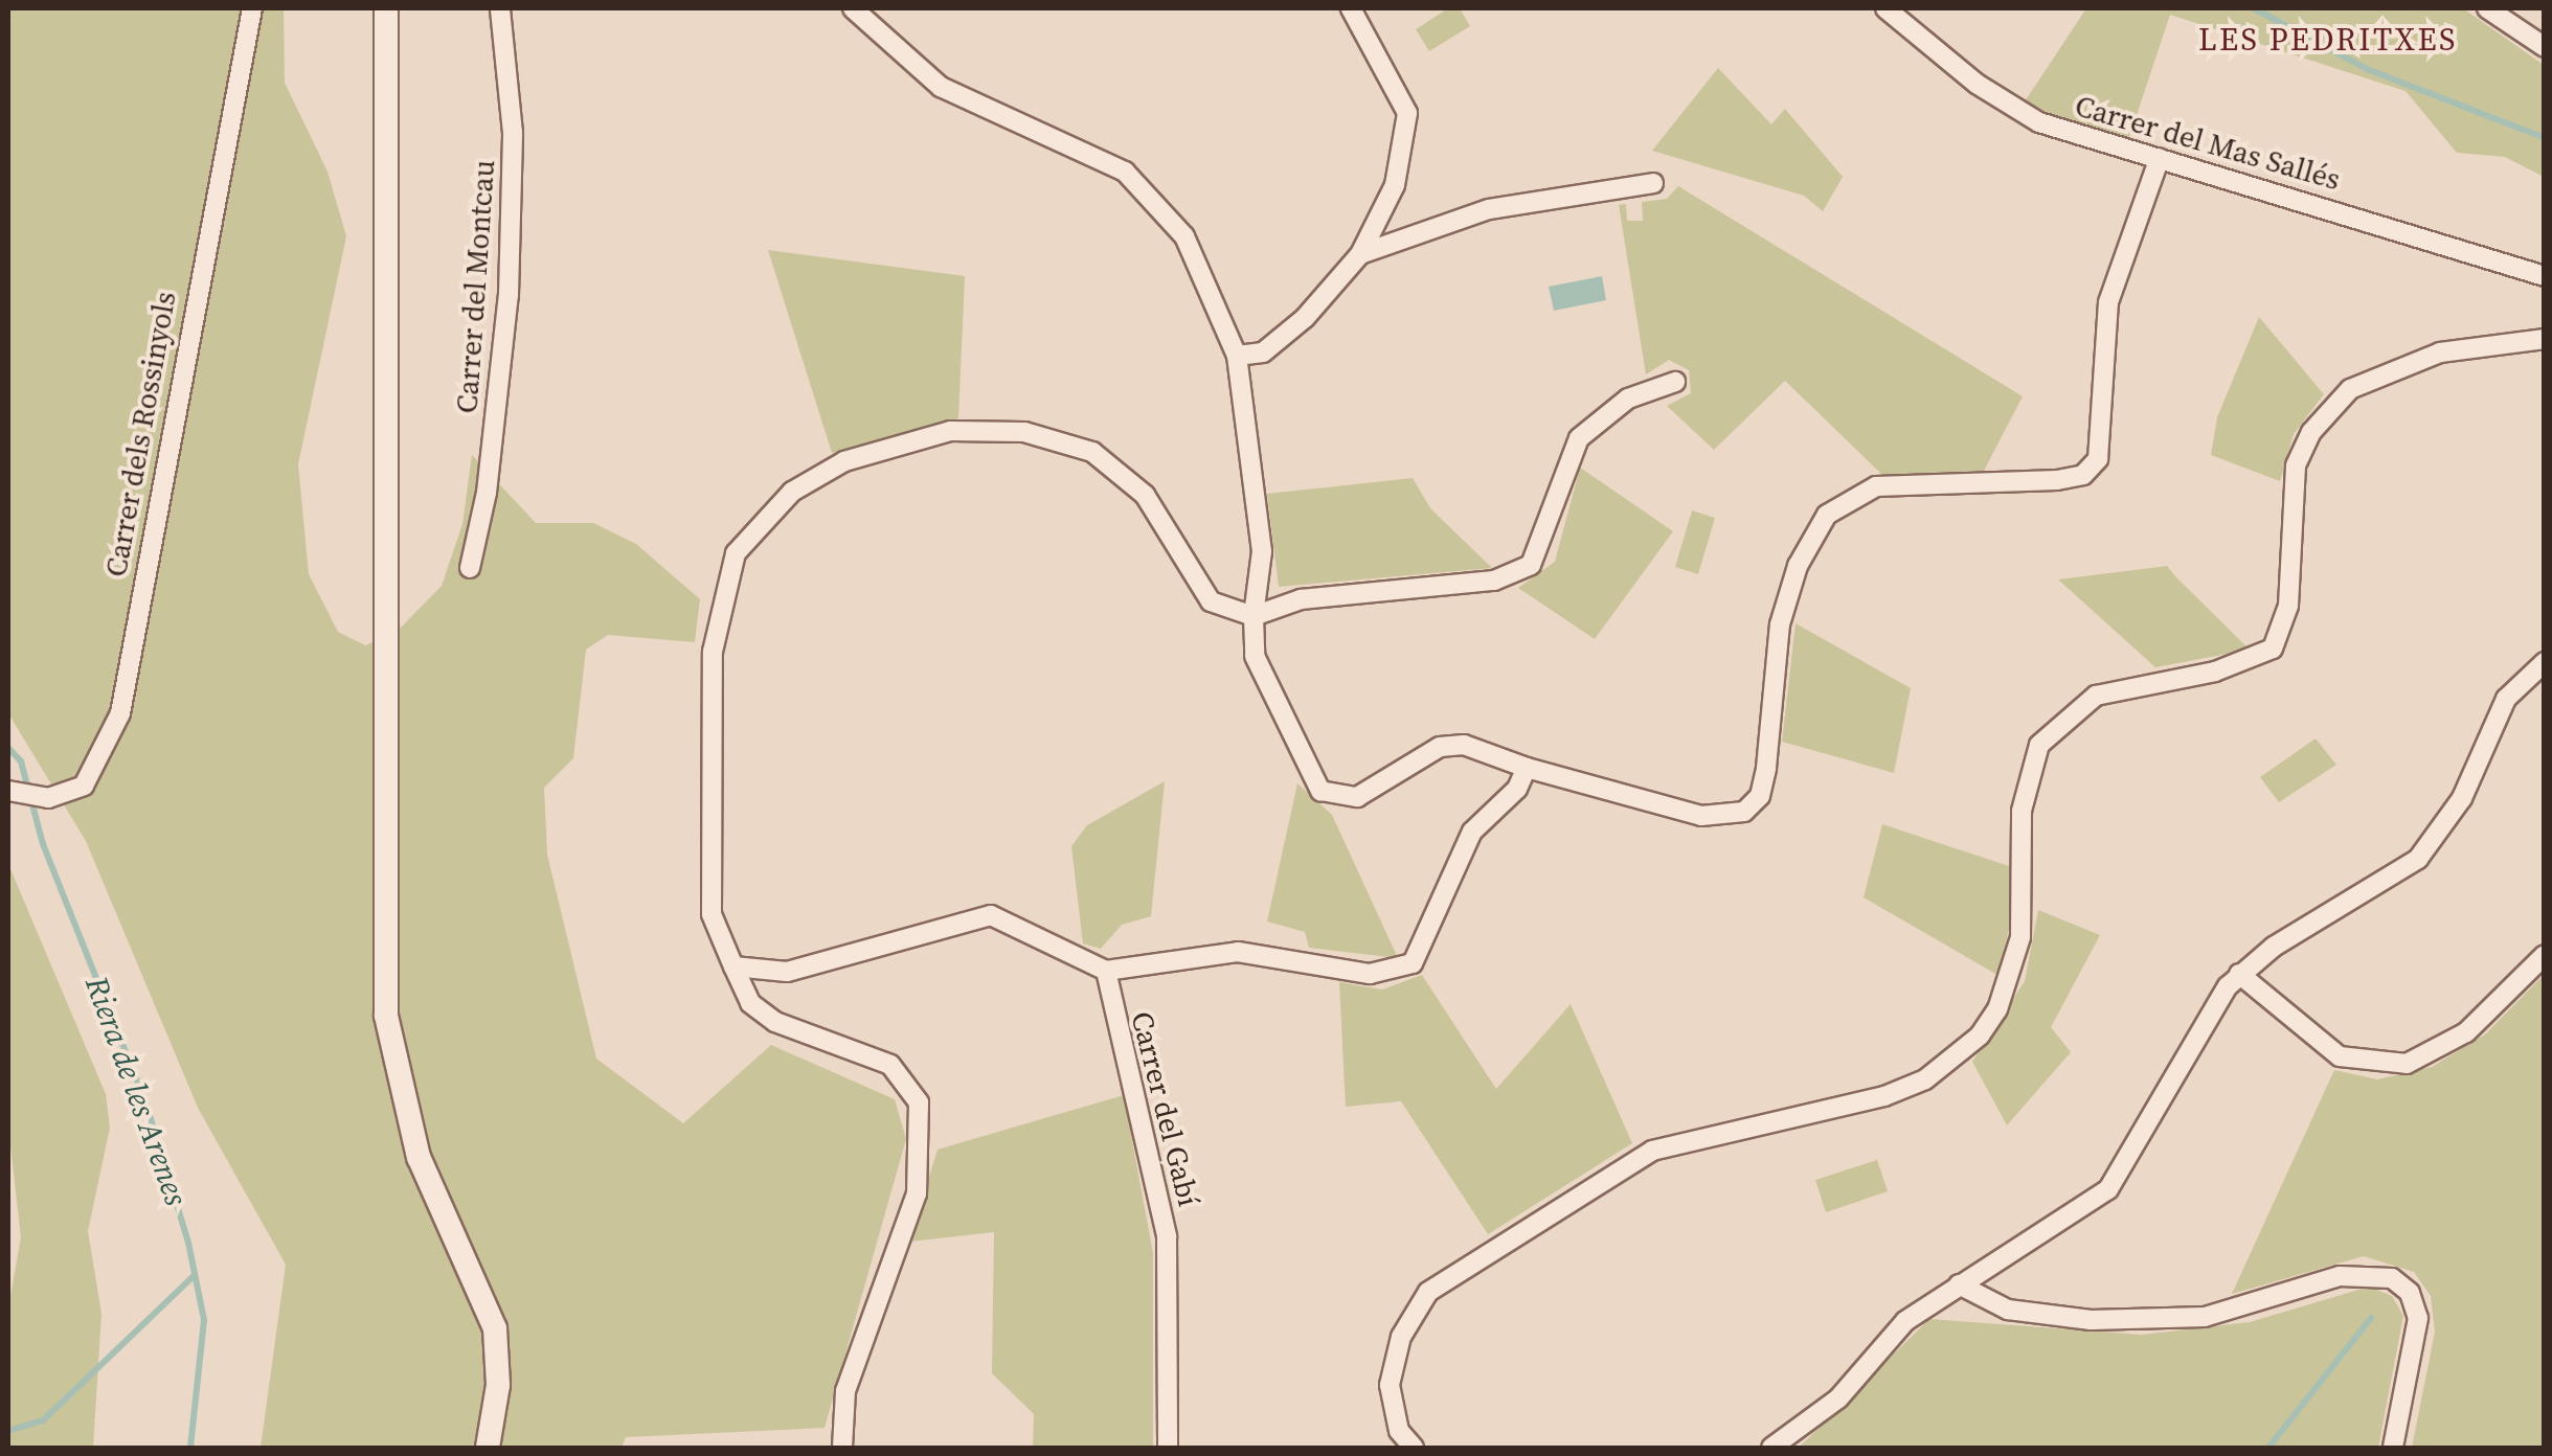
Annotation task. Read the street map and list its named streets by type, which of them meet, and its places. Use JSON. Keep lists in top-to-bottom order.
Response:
{
  "streets": {
    "street": [
      "Carrer del Mas Sallés",
      "Carrer del Montcau",
      "Carrer dels Rossinyols",
      "Carrer del Gabí"
    ]
  },
  "districts": ["LES PEDRITXES"],
  "water": ["Riera de les Arenes"]
}
